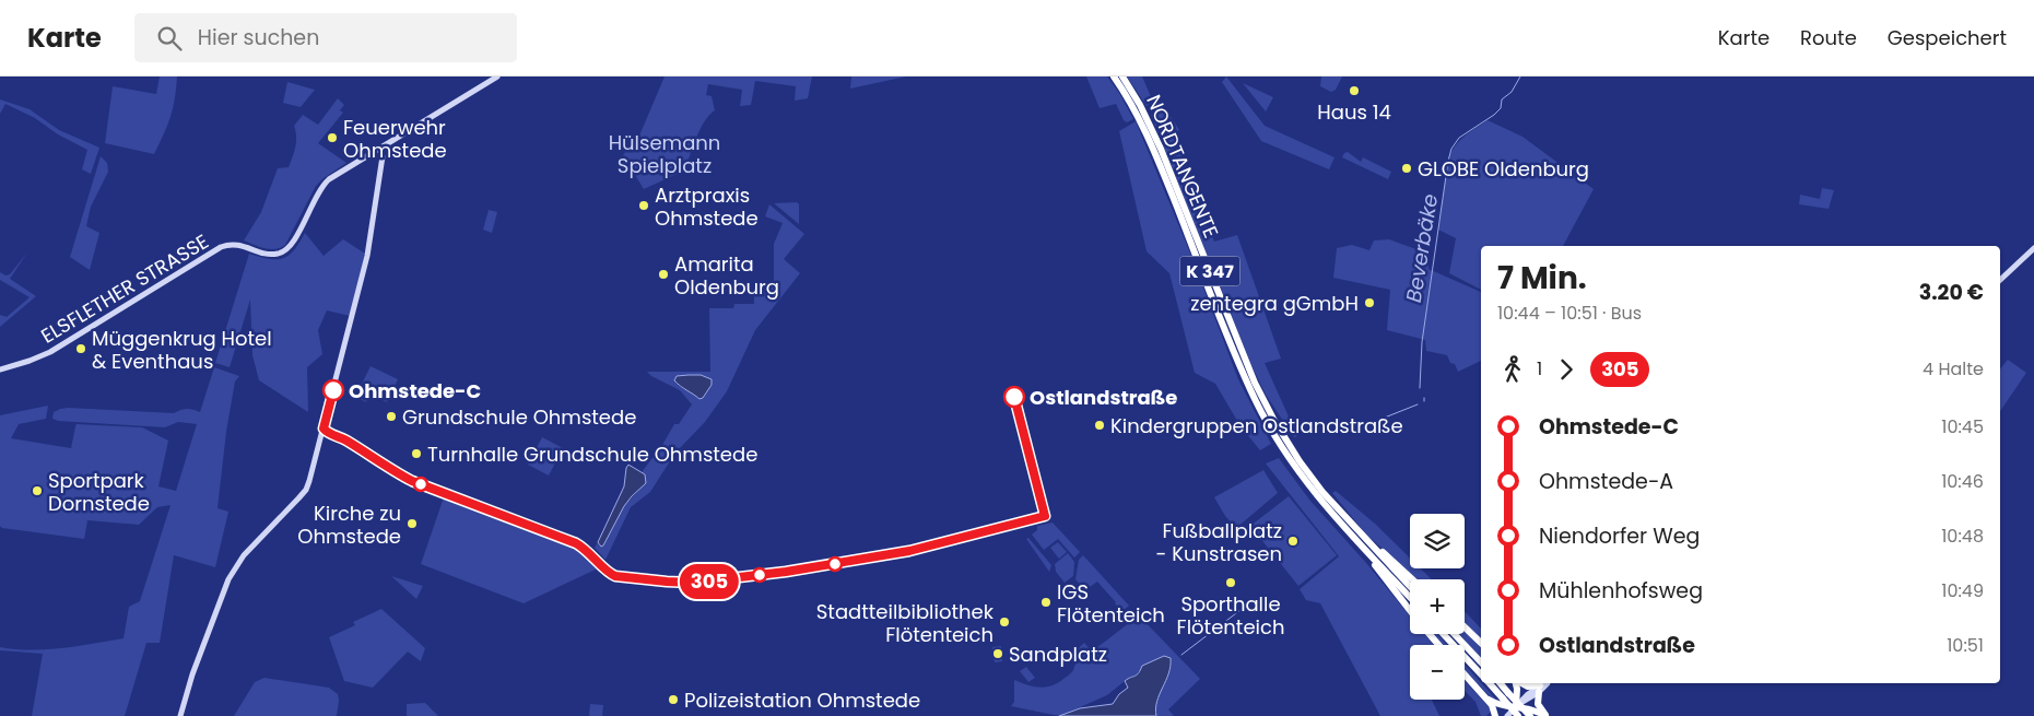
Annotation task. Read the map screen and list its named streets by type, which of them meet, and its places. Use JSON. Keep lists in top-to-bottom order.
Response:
{
  "streets": {
    "highway": ["NORDTANGENTE", "K 347"],
    "street": ["ELSFLETHER STRASSE"]
  },
  "crossings": [
    ["NORDTANGENTE", "K 347"]
  ],
  "water": ["Beverbäke"],
  "parks": ["Hülsemann Spielplatz"],
  "places": [
    "Haus 14",
    "Feuerwehr Ohmstede",
    "GLOBE Oldenburg",
    "Arztpraxis Ohmstede",
    "Amarita Oldenburg",
    "zentegra gGmbH",
    "Müggenkrug Hotel & Eventhaus",
    "Ohmstede-C",
    "Ostlandstraße",
    "Grundschule Ohmstede",
    "Kindergruppen Ostlandstraße",
    "Turnhalle Grundschule Ohmstede",
    "Sportpark Dornstede",
    "Kirche zu Ohmstede",
    "Fußballplatz - Kunstrasen",
    "Sporthalle Flötenteich",
    "IGS Flötenteich",
    "Stadtteilbibliothek Flötenteich",
    "Sandplatz",
    "Polizeistation Ohmstede"
  ],
  "lines": ["bus line 305"],
  "page": {
    "header": "Karte",
    "search": "Hier suchen",
    "nav": ["Karte", "Route", "Gespeichert"],
    "on_map": "305",
    "heading": ["7 Min.", "10:44 – 10:51 · Bus", "3.20 €"],
    "legs": ["1", "305", "4 Halte"],
    "list": [
      {
        "name": "Ohmstede-C",
        "value": "10:45"
      },
      {
        "name": "Ohmstede-A",
        "value": "10:46"
      },
      {
        "name": "Niendorfer Weg",
        "value": "10:48"
      },
      {
        "name": "Mühlenhofsweg",
        "value": "10:49"
      },
      {
        "name": "Ostlandstraße",
        "value": "10:51"
      }
    ],
    "map_buttons": ["+", "−"]
  }
}
